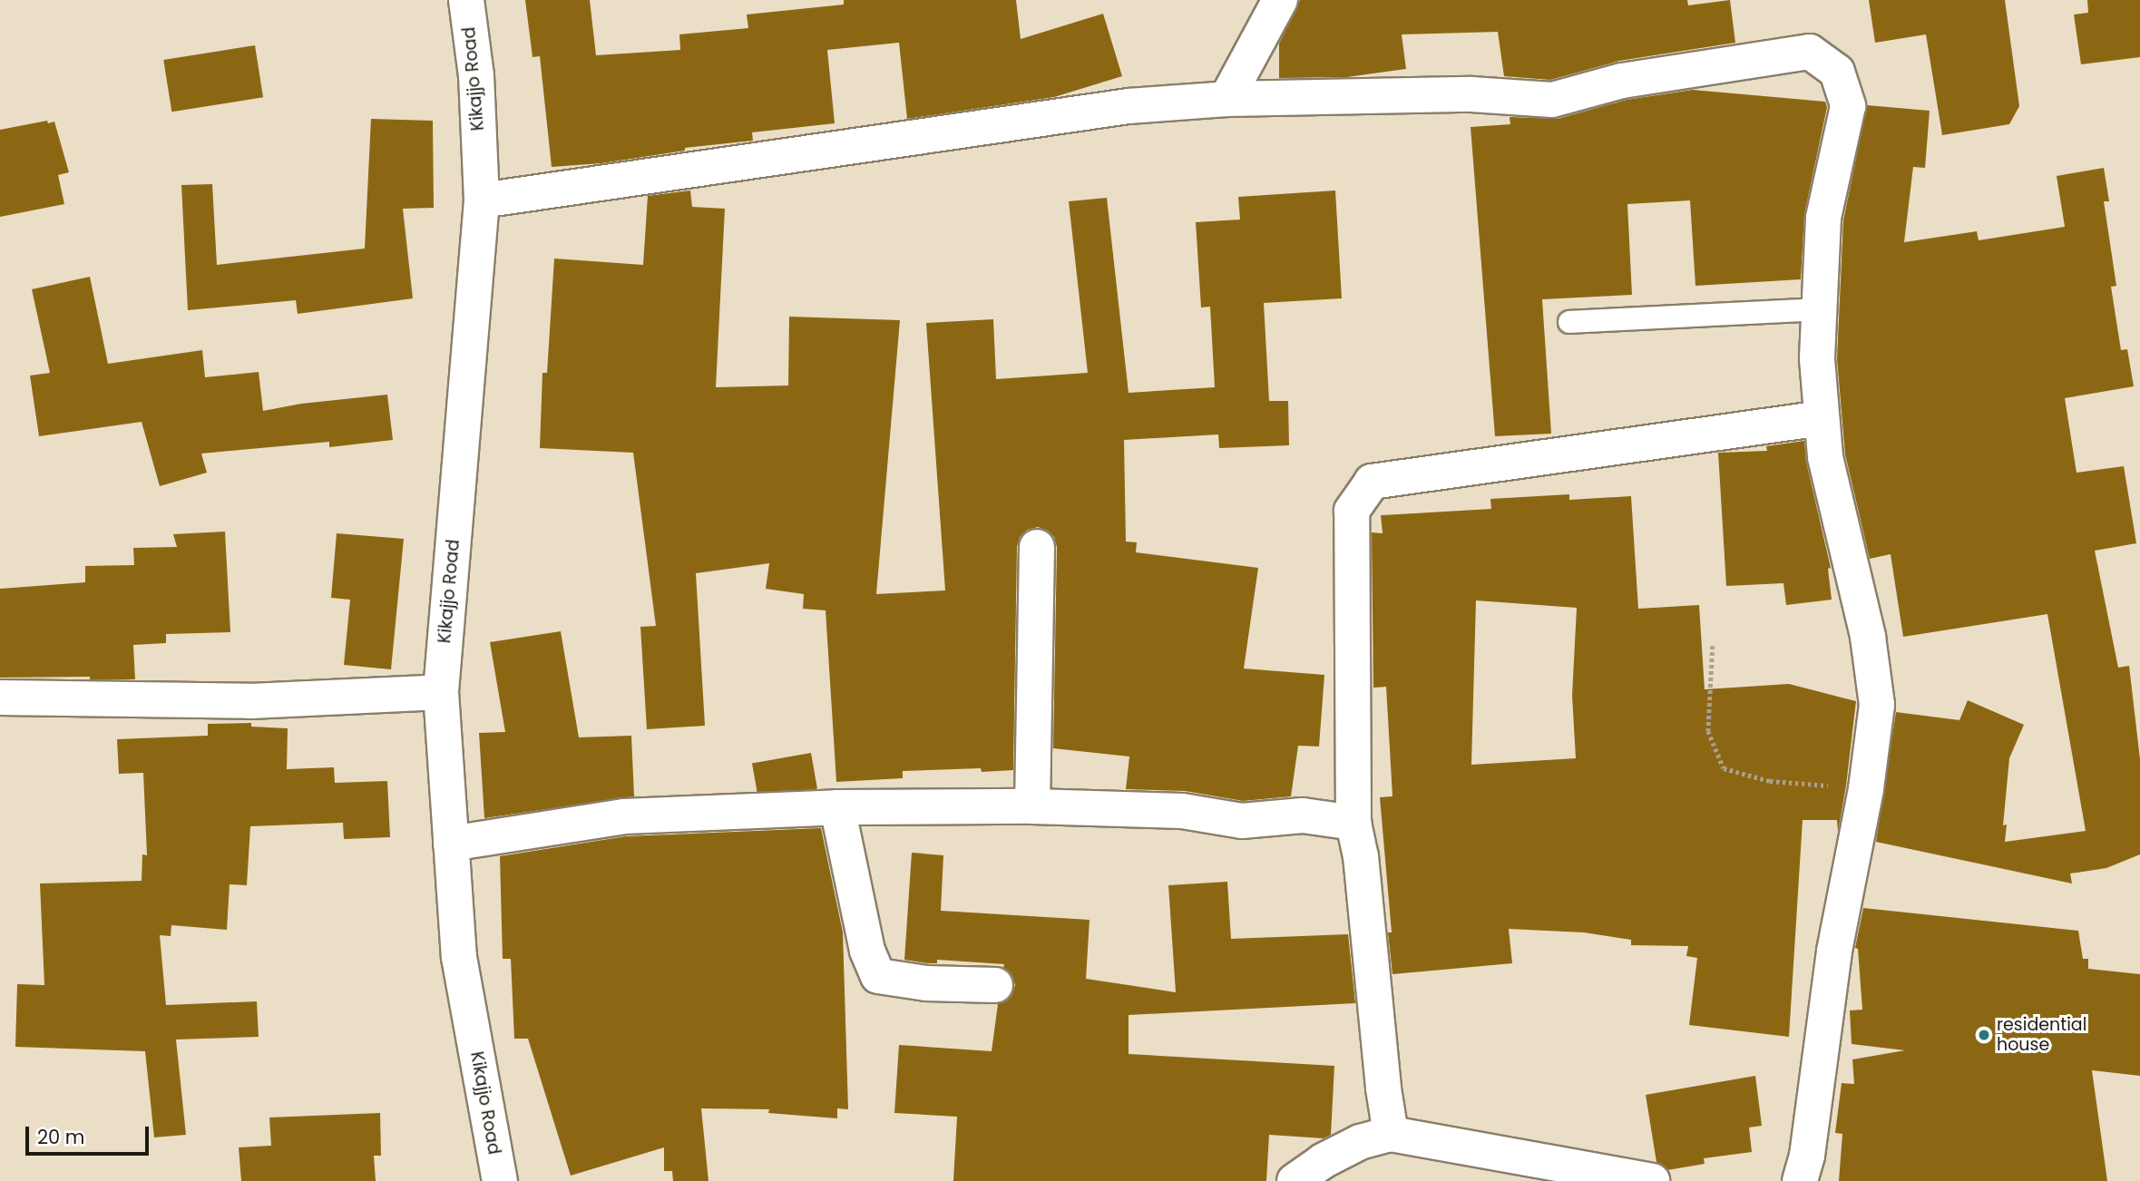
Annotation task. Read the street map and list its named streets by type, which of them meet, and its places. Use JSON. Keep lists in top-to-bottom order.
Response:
{
  "streets": {
    "street": ["Kikajjo Road"]
  },
  "places": ["residential house"],
  "scale_bar": "20 m"
}
